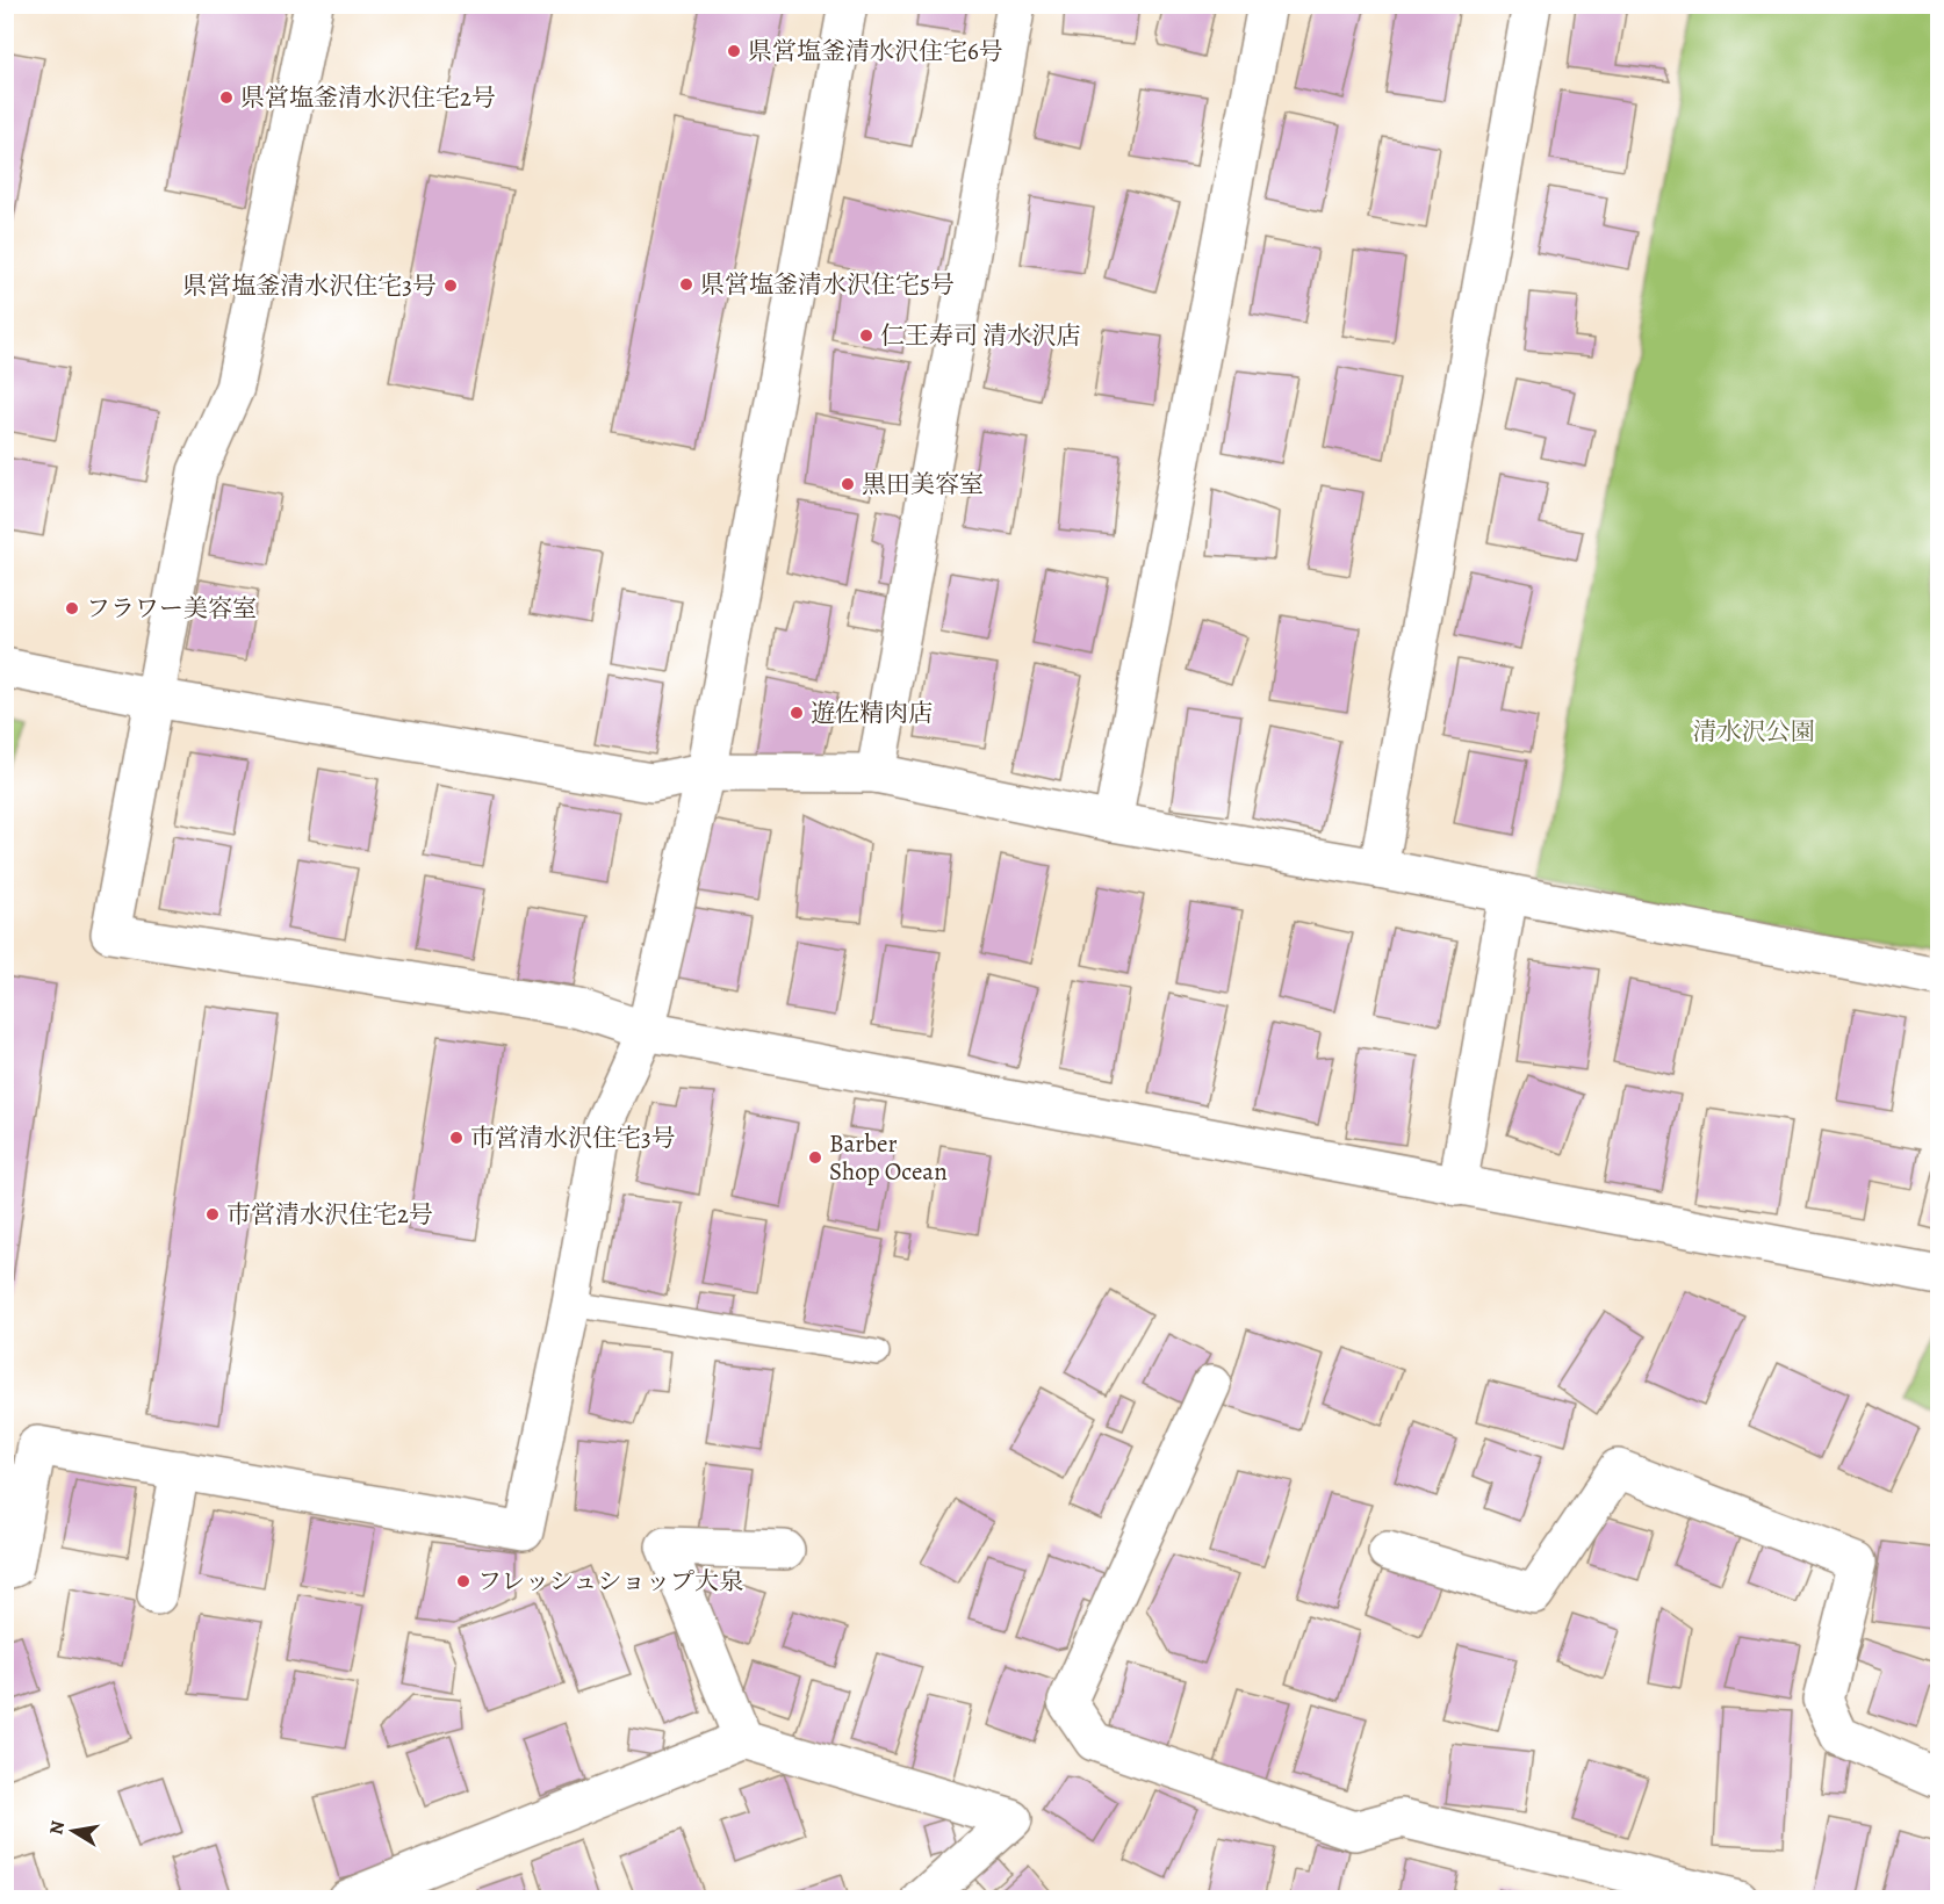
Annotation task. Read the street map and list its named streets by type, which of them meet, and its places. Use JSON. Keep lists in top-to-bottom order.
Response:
{
  "parks": ["清水沢公園"],
  "places": [
    "県営塩釜清水沢住宅6号",
    "県営塩釜清水沢住宅2号",
    "県営塩釜清水沢住宅5号",
    "県営塩釜清水沢住宅3号",
    "仁王寿司 清水沢店",
    "黒田美容室",
    "フラワー美容室",
    "遊佐精肉店",
    "市営清水沢住宅3号",
    "Barber Shop Ocean",
    "市営清水沢住宅2号",
    "フレッシュショップ大泉"
  ],
  "north": "left"
}
